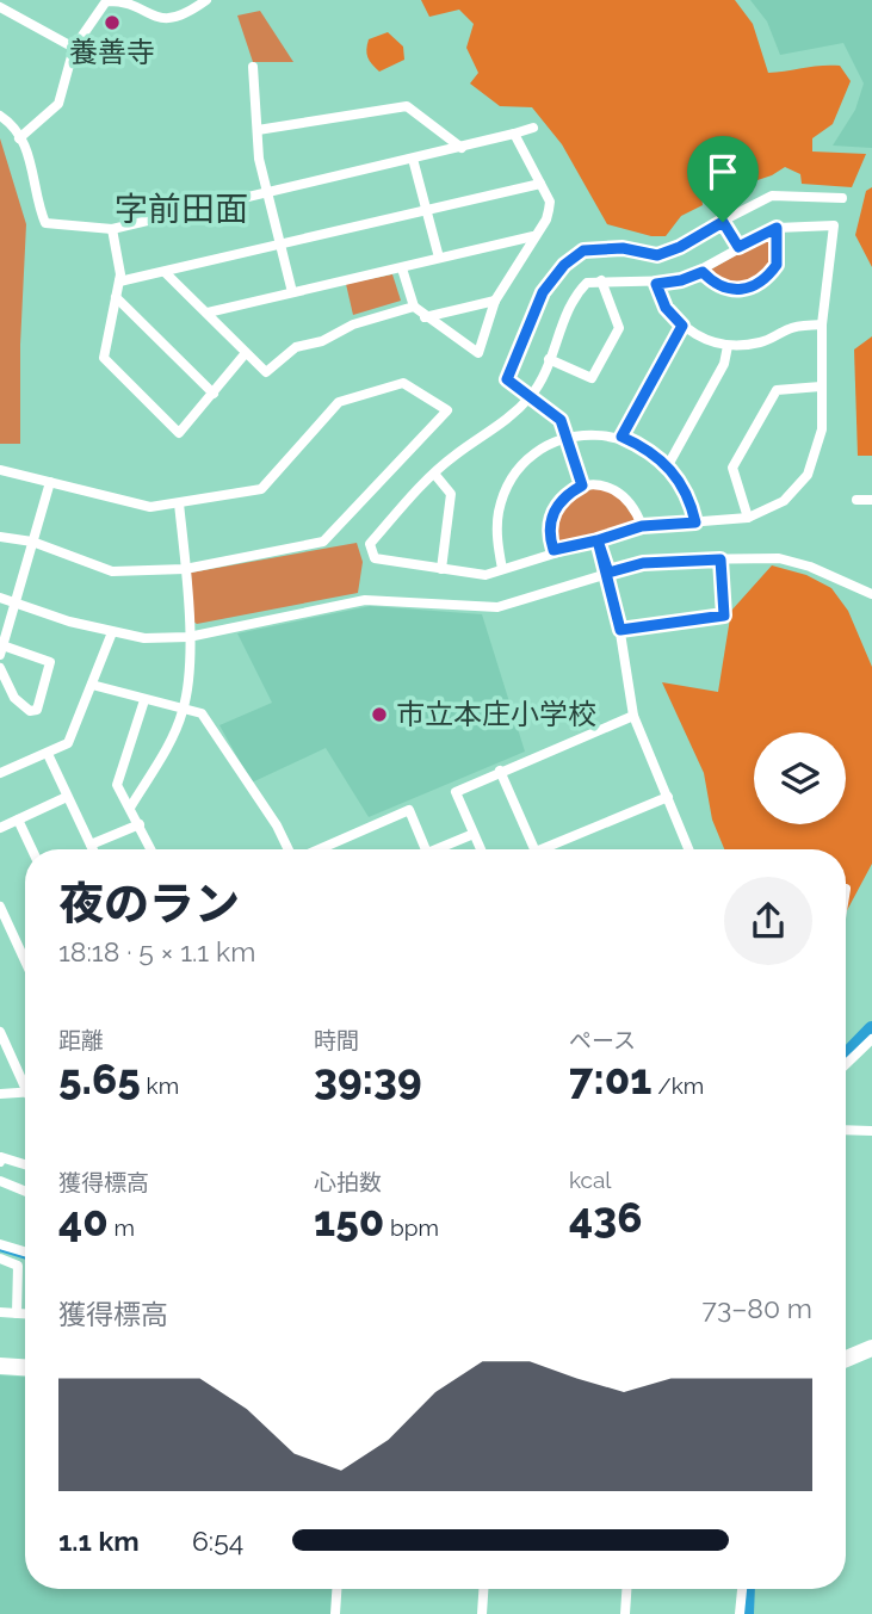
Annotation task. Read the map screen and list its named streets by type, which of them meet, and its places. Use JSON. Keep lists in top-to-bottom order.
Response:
{
  "districts": ["字前田面"],
  "places": ["養善寺", "市立本庄小学校"],
  "page": {
    "heading": ["夜のラン", "18:18 · 5 × 1.1 km"],
    "stats": [
      ["距離", "5.65 km"],
      ["時間", "39:39"],
      ["ペース", "7:01 /km"],
      ["獲得標高", "40 m"],
      ["心拍数", "150 bpm"],
      ["kcal", "436"]
    ],
    "chart": ["獲得標高", "73–80 m"],
    "list": [
      {
        "name": "1.1 km",
        "note": "6:54"
      }
    ]
  }
}
